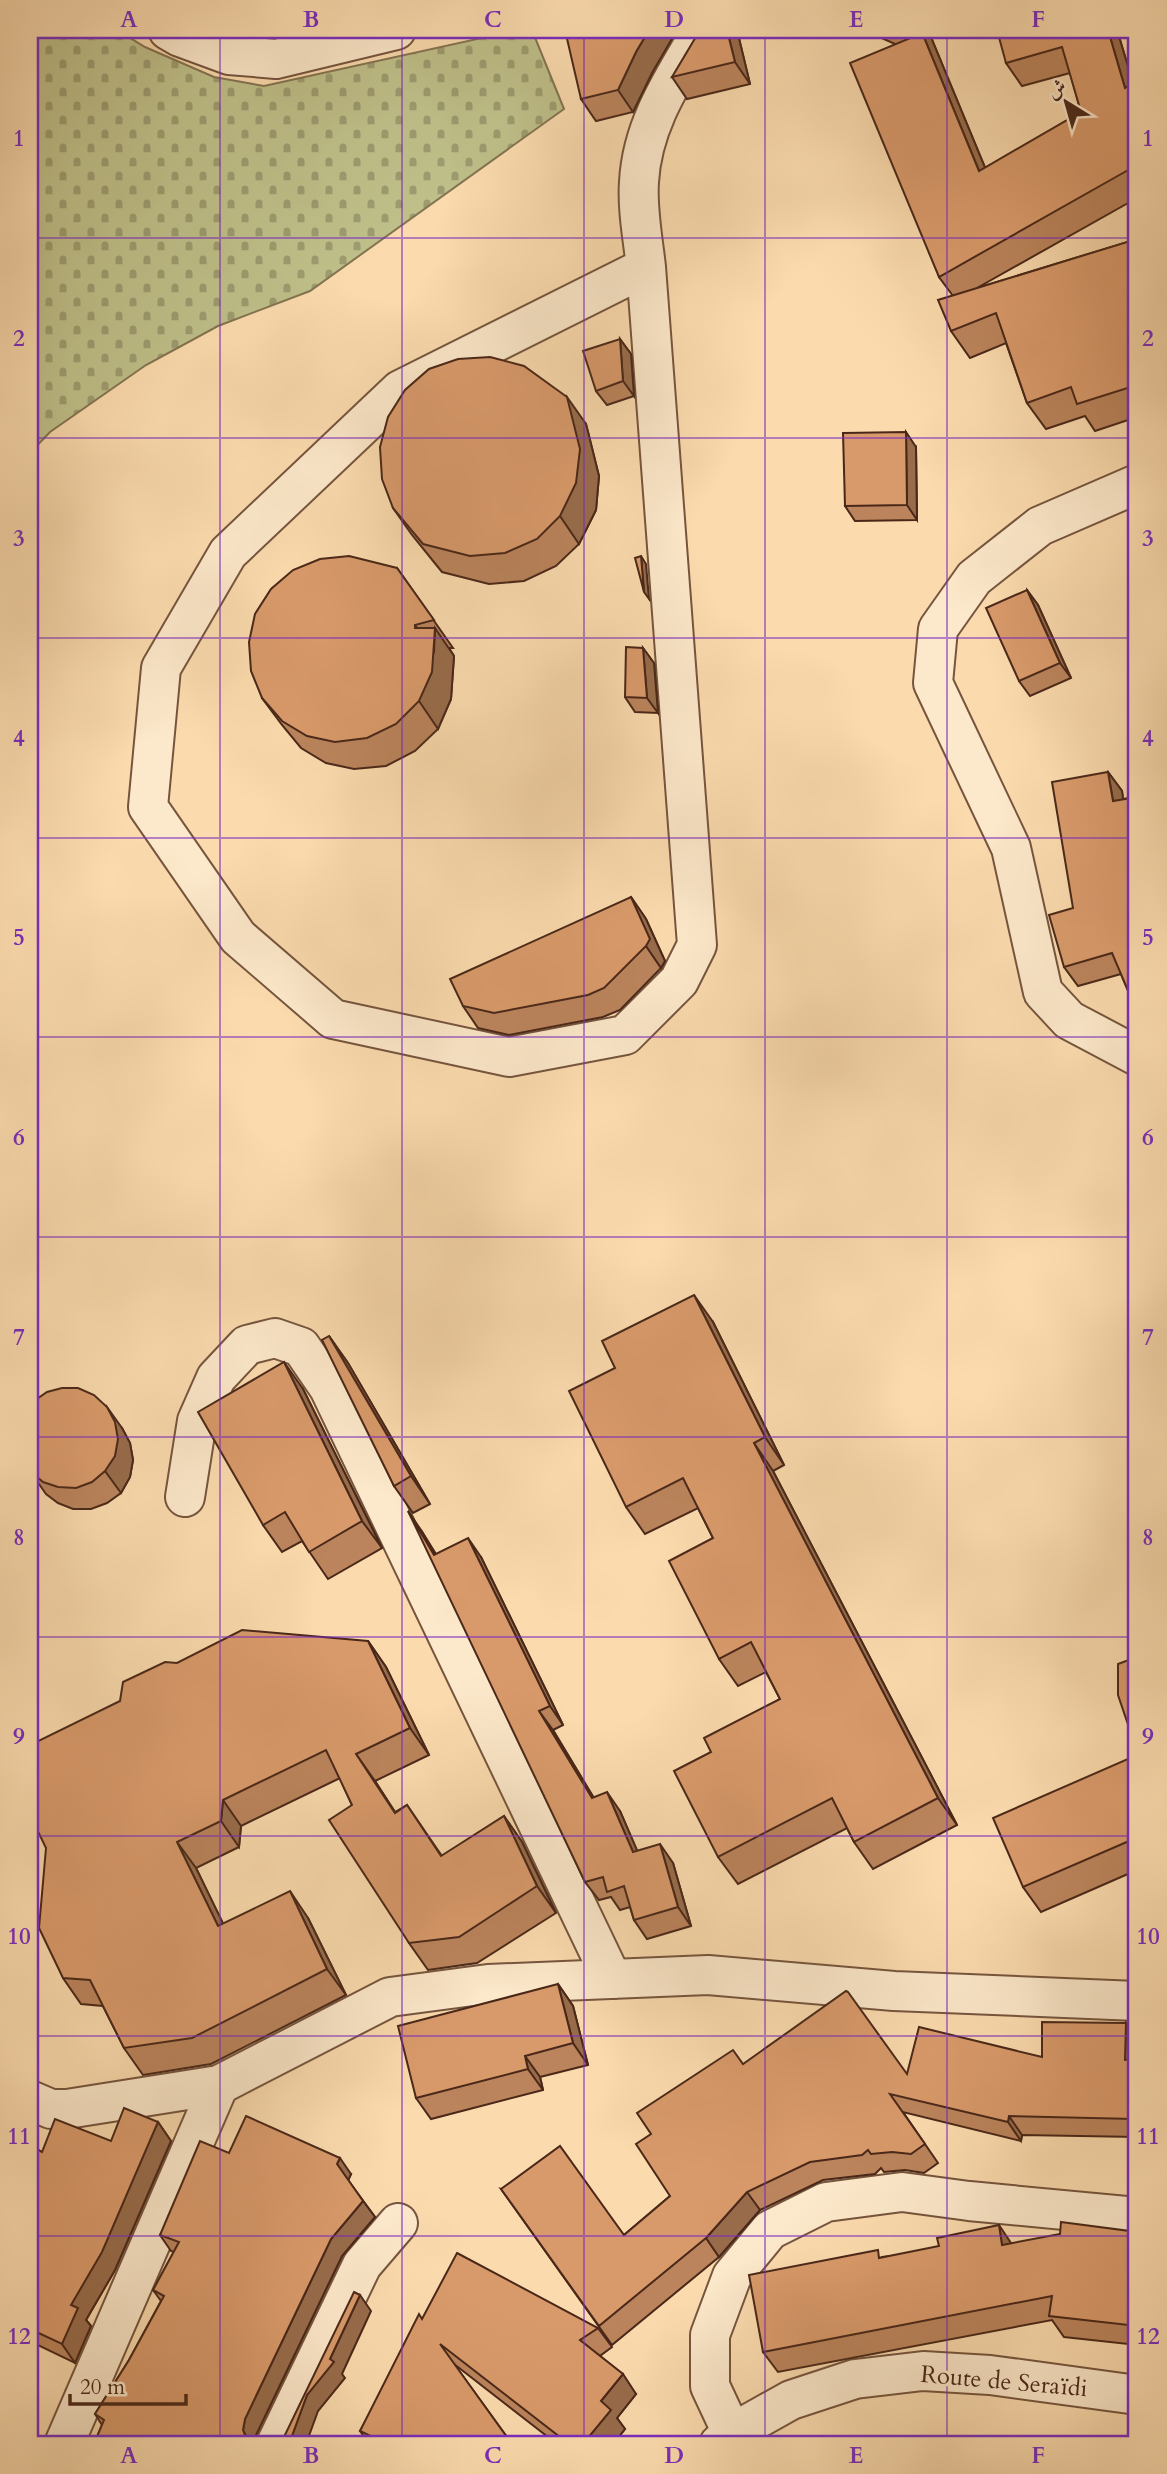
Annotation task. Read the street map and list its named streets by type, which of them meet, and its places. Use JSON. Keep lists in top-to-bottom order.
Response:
{
  "streets": {
    "street": ["Route de Seraïdi"]
  },
  "scale_bar": "20 m",
  "north": "top left",
  "grid": {
    "columns": [
      "A",
      "B",
      "C",
      "D",
      "E",
      "F"
    ],
    "rows": [
      "1",
      "2",
      "3",
      "4",
      "5",
      "6",
      "7",
      "8",
      "9",
      "10",
      "11",
      "12"
    ]
  }
}
